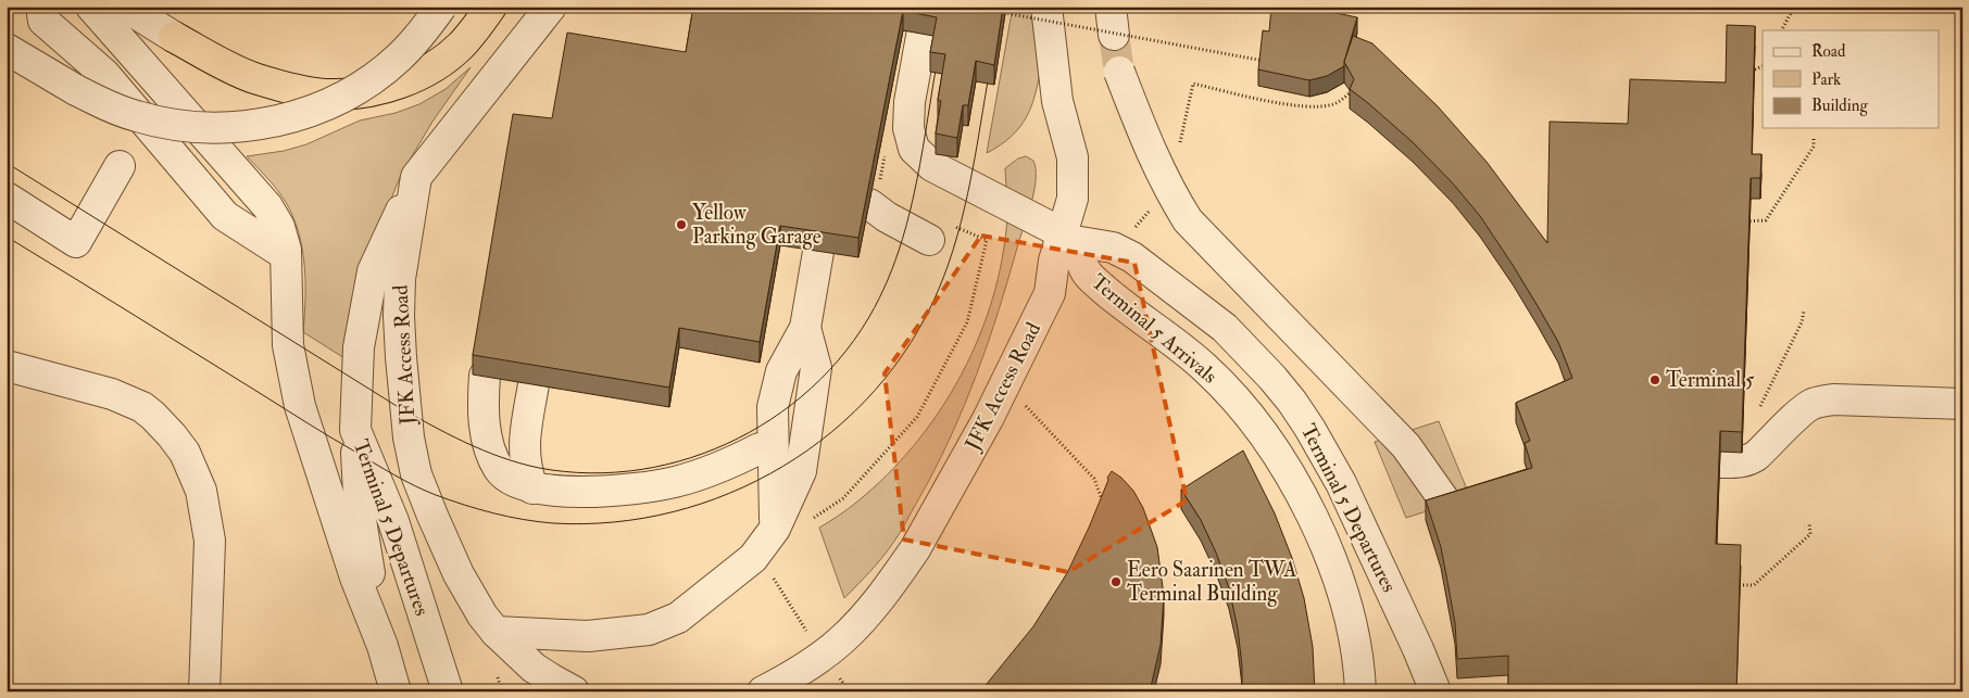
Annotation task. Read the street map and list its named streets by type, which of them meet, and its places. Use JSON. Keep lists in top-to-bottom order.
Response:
{
  "streets": {
    "street": ["Terminal 5 Arrivals", "JFK Access Road", "Terminal 5 Departures"]
  },
  "crossings": [
    ["Terminal 5 Arrivals", "JFK Access Road"],
    ["Terminal 5 Arrivals", "Terminal 5 Departures"],
    ["JFK Access Road", "Terminal 5 Departures"]
  ],
  "places": ["Yellow Parking Garage", "Terminal 5", "Eero Saarinen TWA Terminal Building"],
  "legend": ["Road", "Park", "Building"]
}
